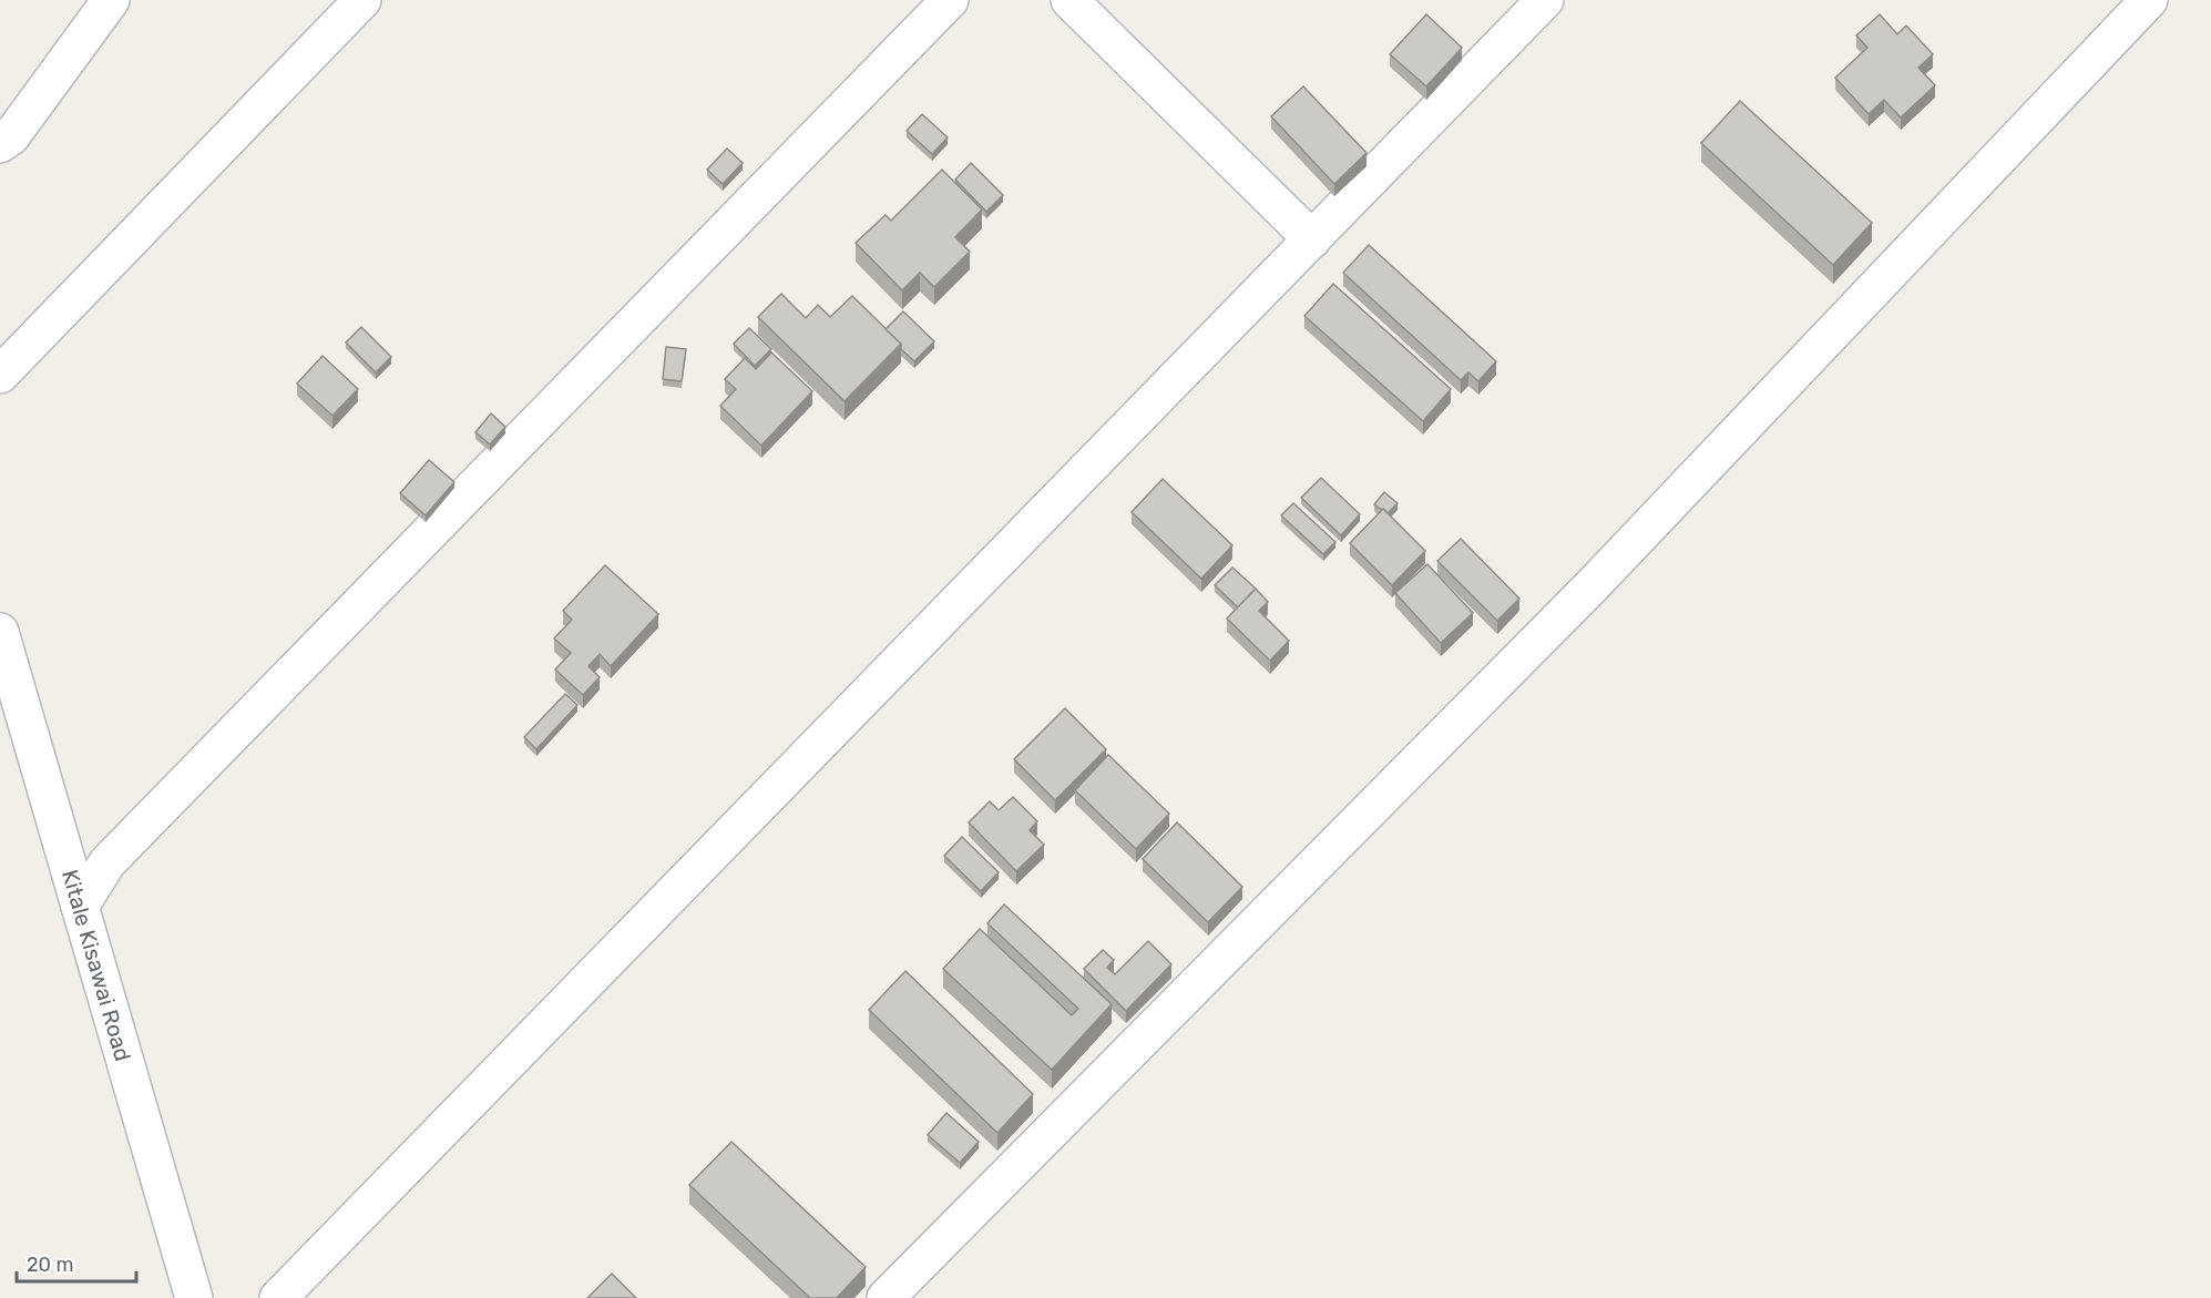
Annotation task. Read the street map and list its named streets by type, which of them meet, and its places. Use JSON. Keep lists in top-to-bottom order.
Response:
{
  "streets": {
    "street": ["Kitale Kisawai Road"]
  },
  "scale_bar": "20 m"
}
